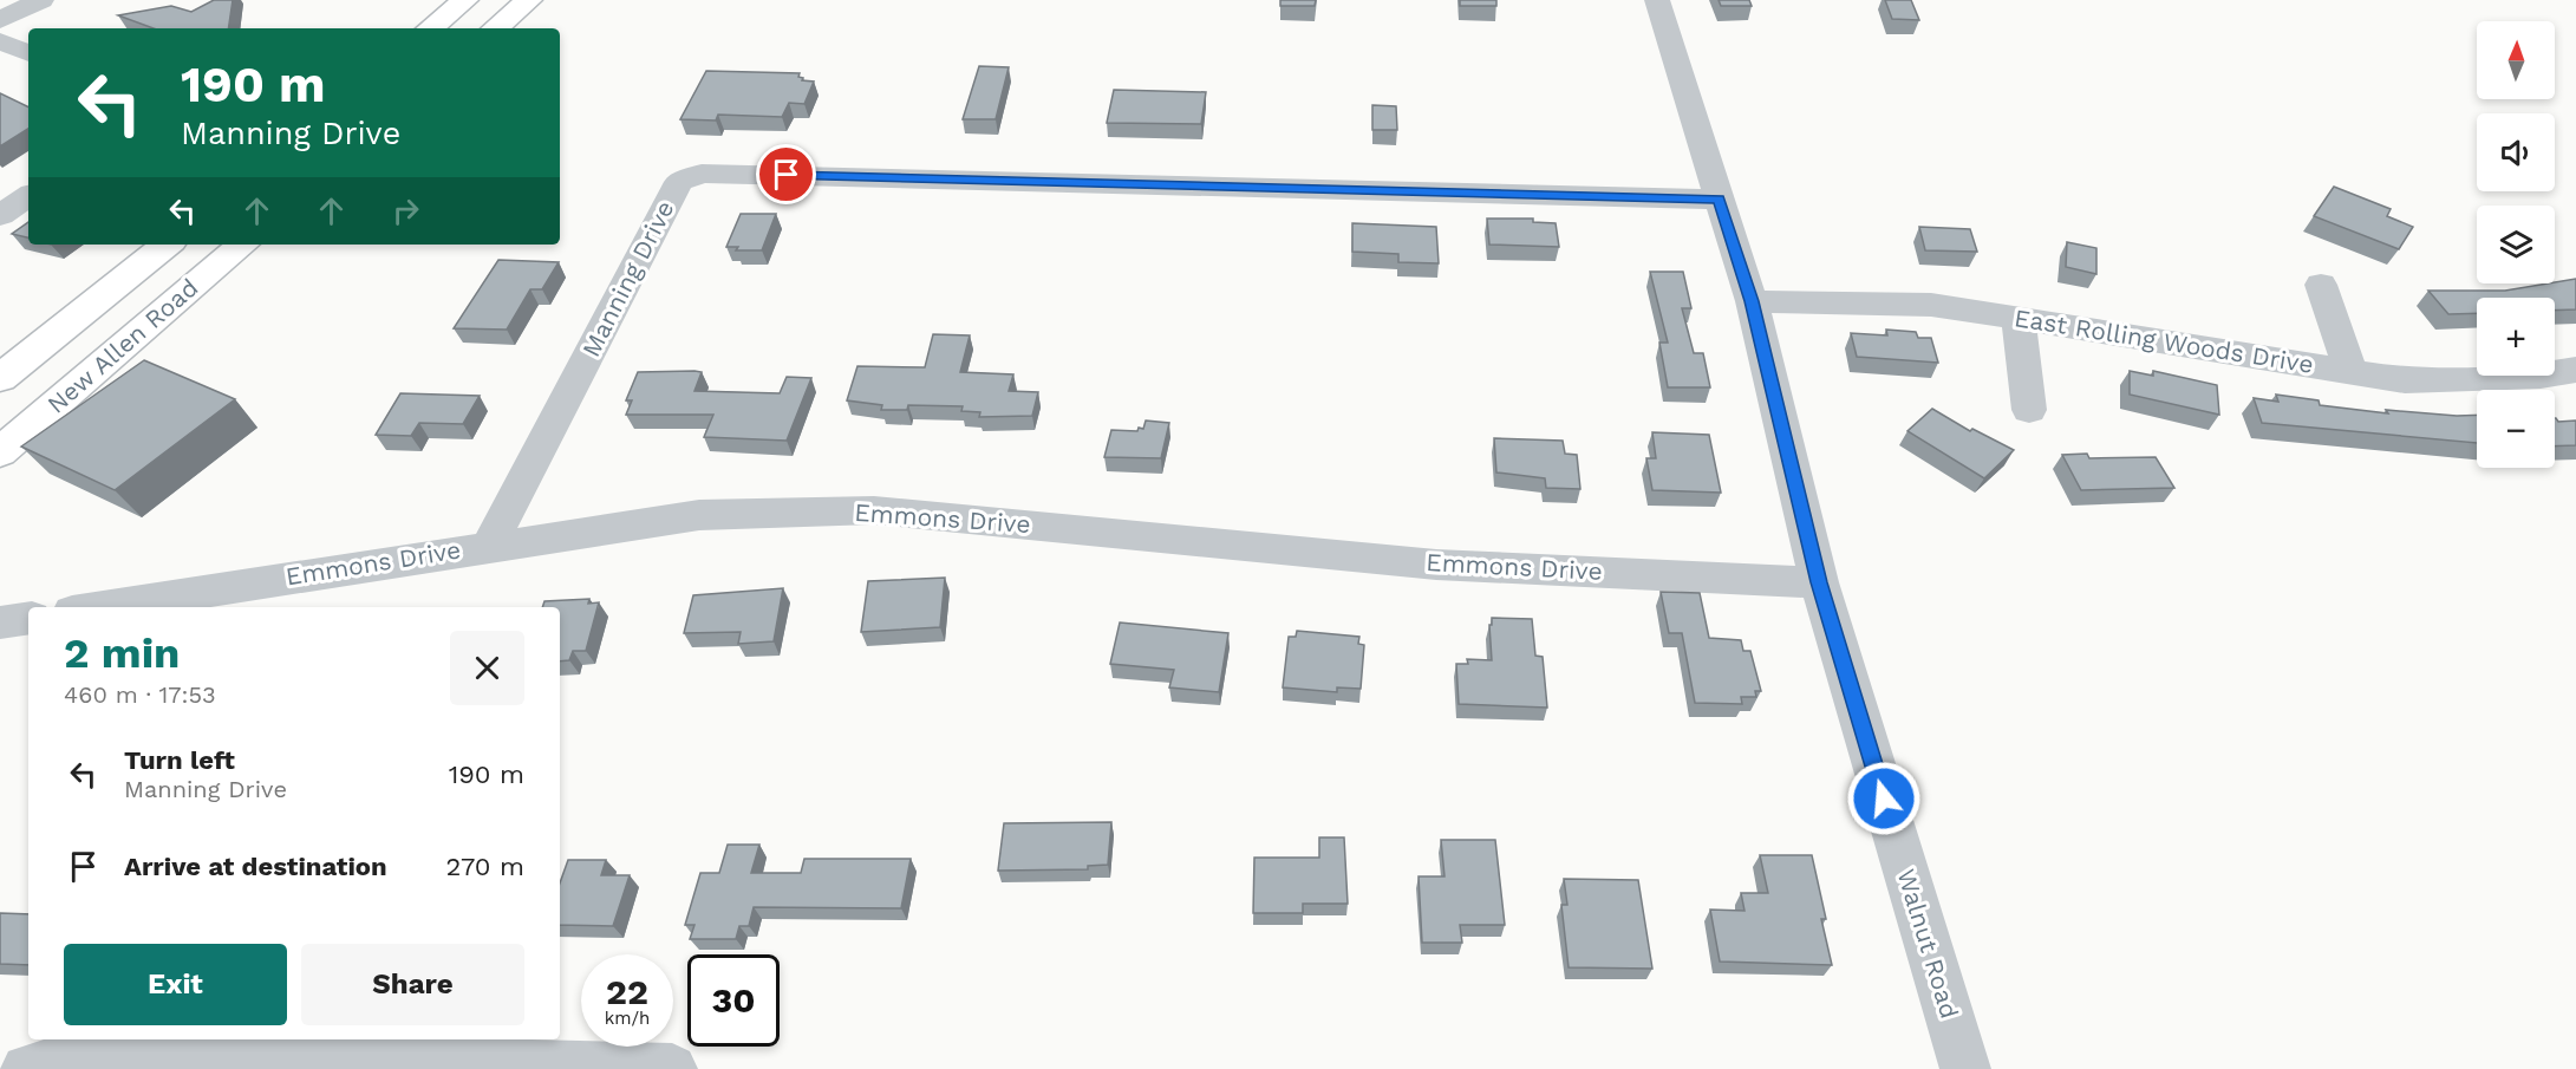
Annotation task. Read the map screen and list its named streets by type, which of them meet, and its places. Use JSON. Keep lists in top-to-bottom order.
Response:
{
  "streets": {
    "main road": ["New Allen Road"],
    "street": [
      "Manning Drive",
      "East Rolling Woods Drive",
      "Emmons Drive",
      "Walnut Road"
    ]
  },
  "crossings": [
    ["Manning Drive", "Emmons Drive"],
    ["Manning Drive", "Walnut Road"],
    ["East Rolling Woods Drive", "Walnut Road"],
    ["Emmons Drive", "Walnut Road"]
  ],
  "north": "top",
  "page": {
    "map_buttons": ["+", "−"],
    "turn": ["190 m", "Manning Drive"],
    "heading": ["2 min", "460 m · 17:53"],
    "list": [
      {
        "name": "Turn left",
        "note": "Manning Drive",
        "value": "190 m"
      },
      {
        "name": "Arrive at destination",
        "value": "270 m"
      }
    ],
    "buttons": ["Exit", "Share"],
    "speed": "22 km/h",
    "limit": "30"
  }
}
